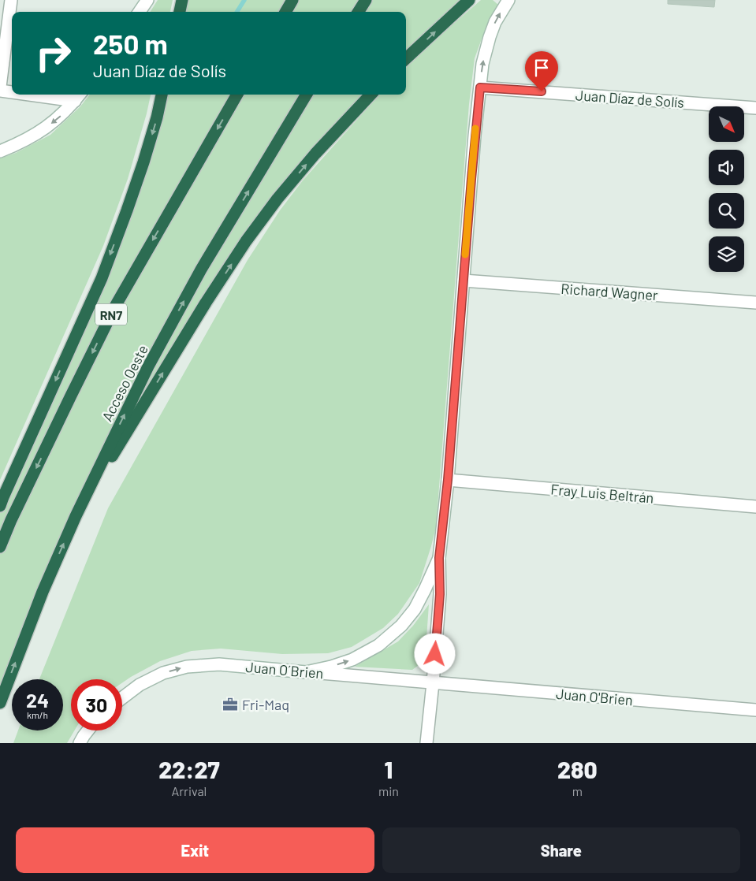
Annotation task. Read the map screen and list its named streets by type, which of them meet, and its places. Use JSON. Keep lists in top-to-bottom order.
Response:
{
  "streets": {
    "highway": ["RN7", "Acceso Oeste"],
    "street": [
      "Juan Díaz de Solís",
      "Richard Wagner",
      "Fray Luis Beltrán",
      "Juan O´Brien",
      "Juan O'Brien"
    ]
  },
  "crossings": [
    ["Juan O´Brien", "Juan O'Brien"]
  ],
  "one_way": ["Juan O´Brien"],
  "places": {
    "office": ["Fri-Maq"]
  },
  "north": "bottom right",
  "page": {
    "turn": ["250 m", "Juan Díaz de Solís"],
    "speed": "24 km/h",
    "limit": "30",
    "eta": [
      "22:27",
      "Arrival",
      "1",
      "min",
      "280",
      "m"
    ],
    "buttons": ["Exit", "Share"]
  }
}
